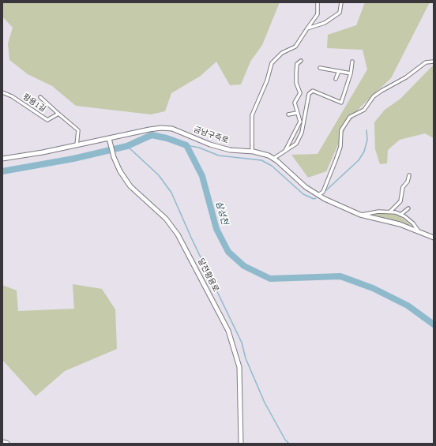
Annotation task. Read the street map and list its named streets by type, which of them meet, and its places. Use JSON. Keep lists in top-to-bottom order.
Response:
{
  "streets": {
    "main road": ["금남구즉로", "달전황용로"],
    "street": ["황용1길"]
  },
  "crossings": [
    ["황용1길", "금남구즉로"],
    ["금남구즉로", "달전황용로"]
  ],
  "water": ["삼성천"]
}
